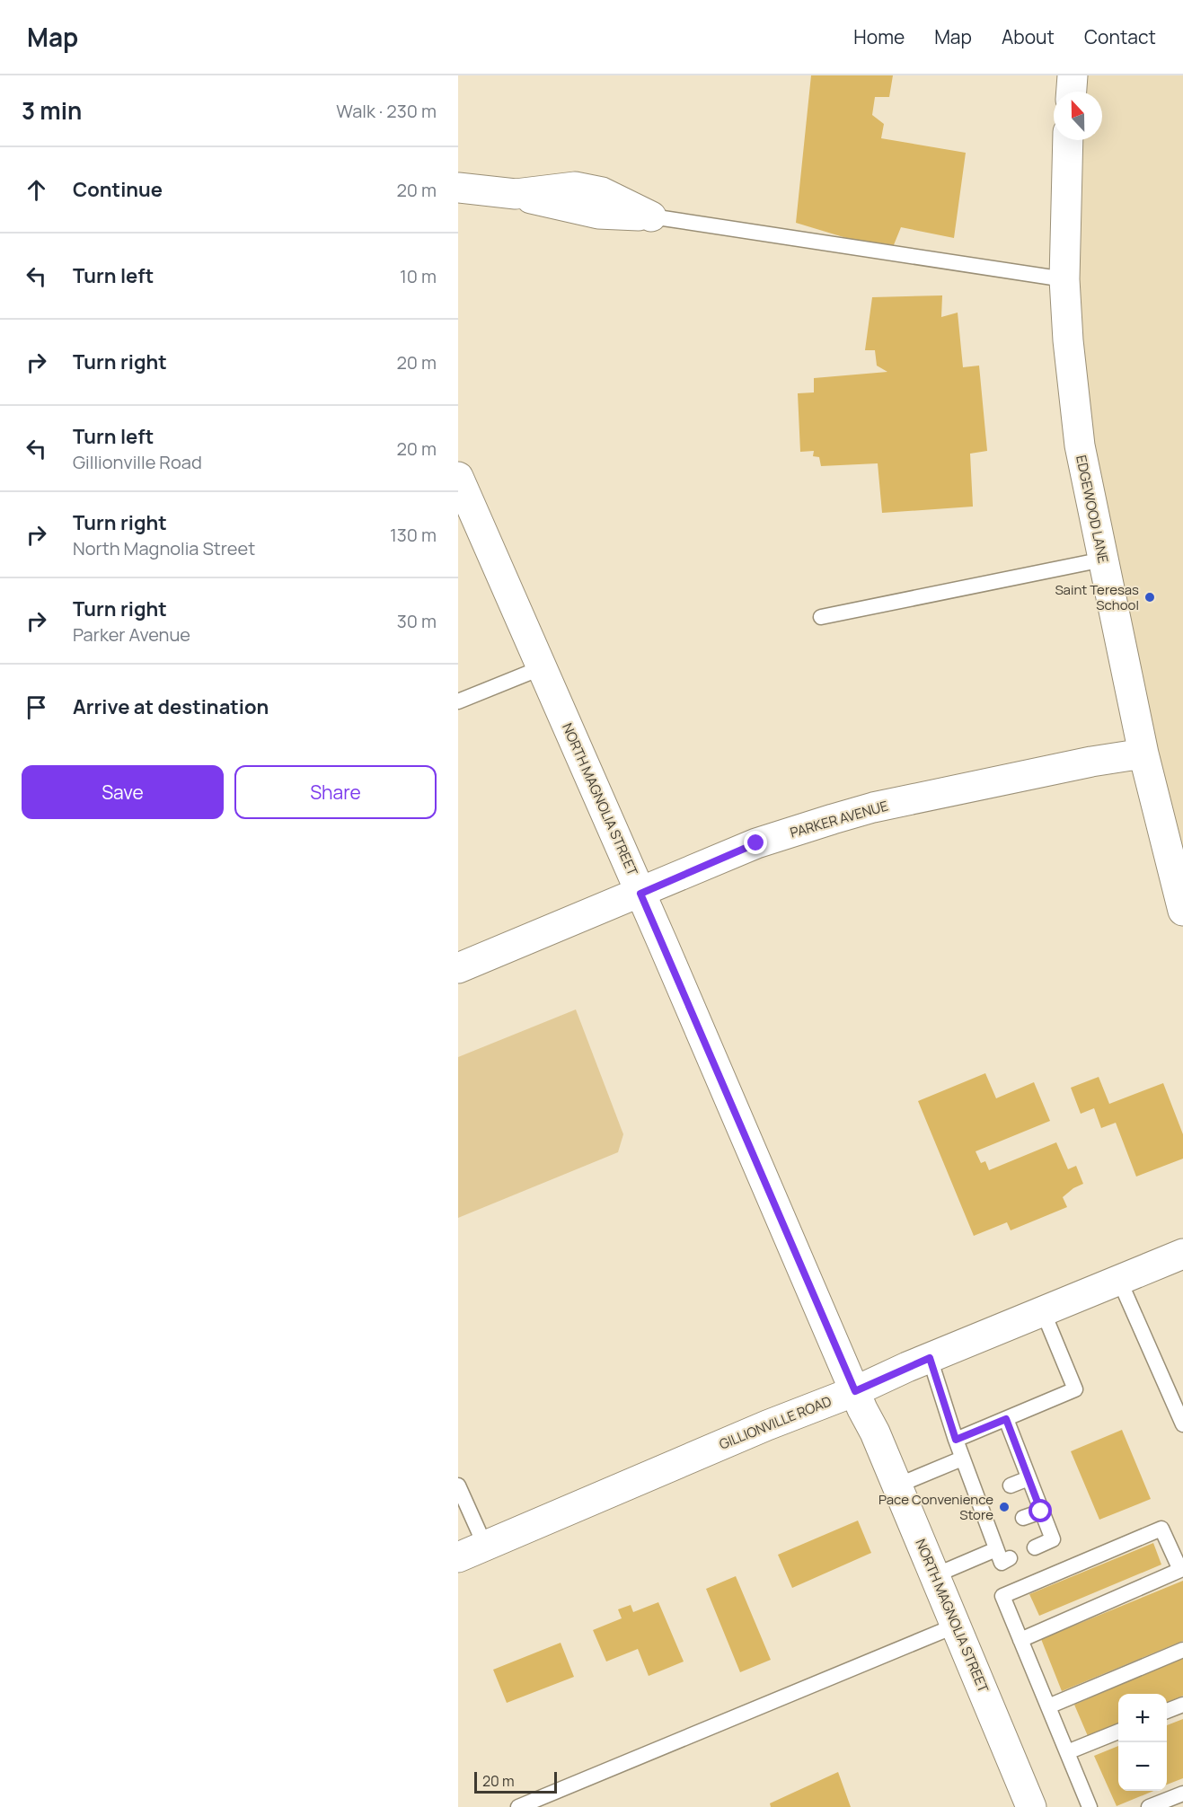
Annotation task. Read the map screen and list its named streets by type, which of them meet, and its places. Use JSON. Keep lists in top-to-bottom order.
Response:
{
  "streets": {
    "street": [
      "EDGEWOOD LANE",
      "NORTH MAGNOLIA STREET",
      "PARKER AVENUE",
      "GILLIONVILLE ROAD"
    ]
  },
  "crossings": [
    ["EDGEWOOD LANE", "PARKER AVENUE"],
    ["NORTH MAGNOLIA STREET", "PARKER AVENUE"],
    ["NORTH MAGNOLIA STREET", "GILLIONVILLE ROAD"]
  ],
  "places": ["Saint Teresas School", "Pace Convenience Store"],
  "scale_bar": "20 m",
  "north": "top",
  "page": {
    "header": "Map",
    "nav": [
      "Home",
      "Map",
      "About",
      "Contact"
    ],
    "heading": ["3 min", "Walk · 230 m"],
    "list": [
      ["Continue", "20 m"],
      ["Turn left", "10 m"],
      ["Turn right", "20 m"],
      ["Turn left", "Gillionville Road", "20 m"],
      ["Turn right", "North Magnolia Street", "130 m"],
      ["Turn right", "Parker Avenue", "30 m"],
      "Arrive at destination"
    ],
    "buttons": ["Save", "Share"],
    "map_buttons": ["+", "−"],
    "scale": "20 m"
  }
}
